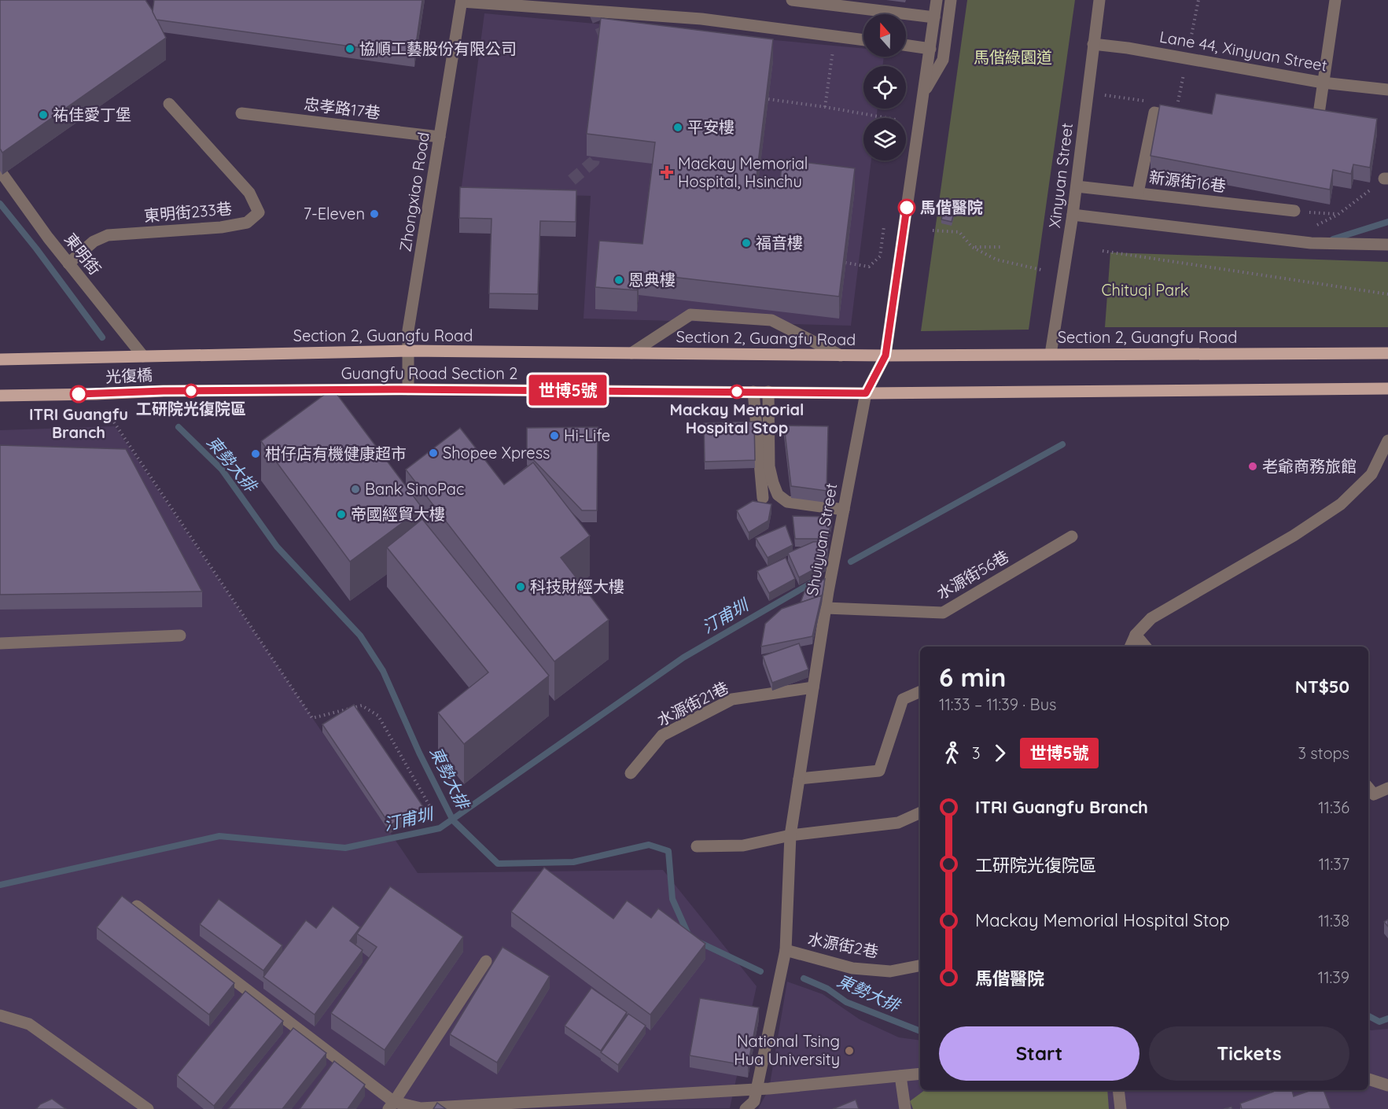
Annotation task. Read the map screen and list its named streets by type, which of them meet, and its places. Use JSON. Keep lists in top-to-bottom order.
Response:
{
  "streets": {
    "main road": ["Section 2, Guangfu Road", "Guangfu Road Section 2", "光復橋"],
    "street": [
      "Lane 44, Xinyuan Street",
      "忠孝路17巷",
      "Xinyuan Street",
      "新源街16巷",
      "Zhongxiao Road",
      "東明街233巷",
      "東明街",
      "Shuiyuan Street",
      "水源街56巷",
      "水源街21巷",
      "水源街2巷"
    ]
  },
  "crossings": [
    ["Lane 44, Xinyuan Street", "Xinyuan Street"],
    ["忠孝路17巷", "Zhongxiao Road"],
    ["Xinyuan Street", "新源街16巷"],
    ["Xinyuan Street", "Section 2, Guangfu Road"],
    ["Zhongxiao Road", "Section 2, Guangfu Road"],
    ["Zhongxiao Road", "Guangfu Road Section 2"],
    ["東明街233巷", "東明街"],
    ["東明街", "Section 2, Guangfu Road"],
    ["東明街", "光復橋"],
    ["Section 2, Guangfu Road", "光復橋"],
    ["Section 2, Guangfu Road", "Shuiyuan Street"],
    ["Guangfu Road Section 2", "光復橋"],
    ["Guangfu Road Section 2", "Shuiyuan Street"],
    ["Shuiyuan Street", "水源街56巷"],
    ["Shuiyuan Street", "水源街21巷"],
    ["Shuiyuan Street", "水源街2巷"]
  ],
  "water": ["東勢大排", "汀甫圳"],
  "parks": ["馬偕綠園道", "Chituqi Park"],
  "places": {
    "other": [
      "協順工藝股份有限公司",
      "祐佳愛丁堡",
      "平安樓",
      "馬偕醫院",
      "7-Eleven",
      "福音樓",
      "恩典樓",
      "工研院光復院區",
      "Mackay Memorial Hospital Stop",
      "ITRI Guangfu Branch",
      "Hi-Life",
      "Shopee Xpress",
      "柑仔店有機健康超市",
      "老爺商務旅館",
      "Bank SinoPac",
      "帝國經貿大樓",
      "科技財經大樓",
      "National Tsing Hua University"
    ],
    "health": ["Mackay Memorial Hospital, Hsinchu"]
  },
  "lines": ["bus line 世博5號"],
  "north": "top",
  "page": {
    "on_map": "世博5號",
    "heading": ["6 min", "11:33 – 11:39 · Bus", "NT$50"],
    "legs": ["3", "世博5號", "3 stops"],
    "list": [
      {
        "name": "ITRI Guangfu Branch",
        "value": "11:36"
      },
      {
        "name": "工研院光復院區",
        "value": "11:37"
      },
      {
        "name": "Mackay Memorial Hospital Stop",
        "value": "11:38"
      },
      {
        "name": "馬偕醫院",
        "value": "11:39"
      }
    ],
    "buttons": ["Start", "Tickets"]
  }
}
